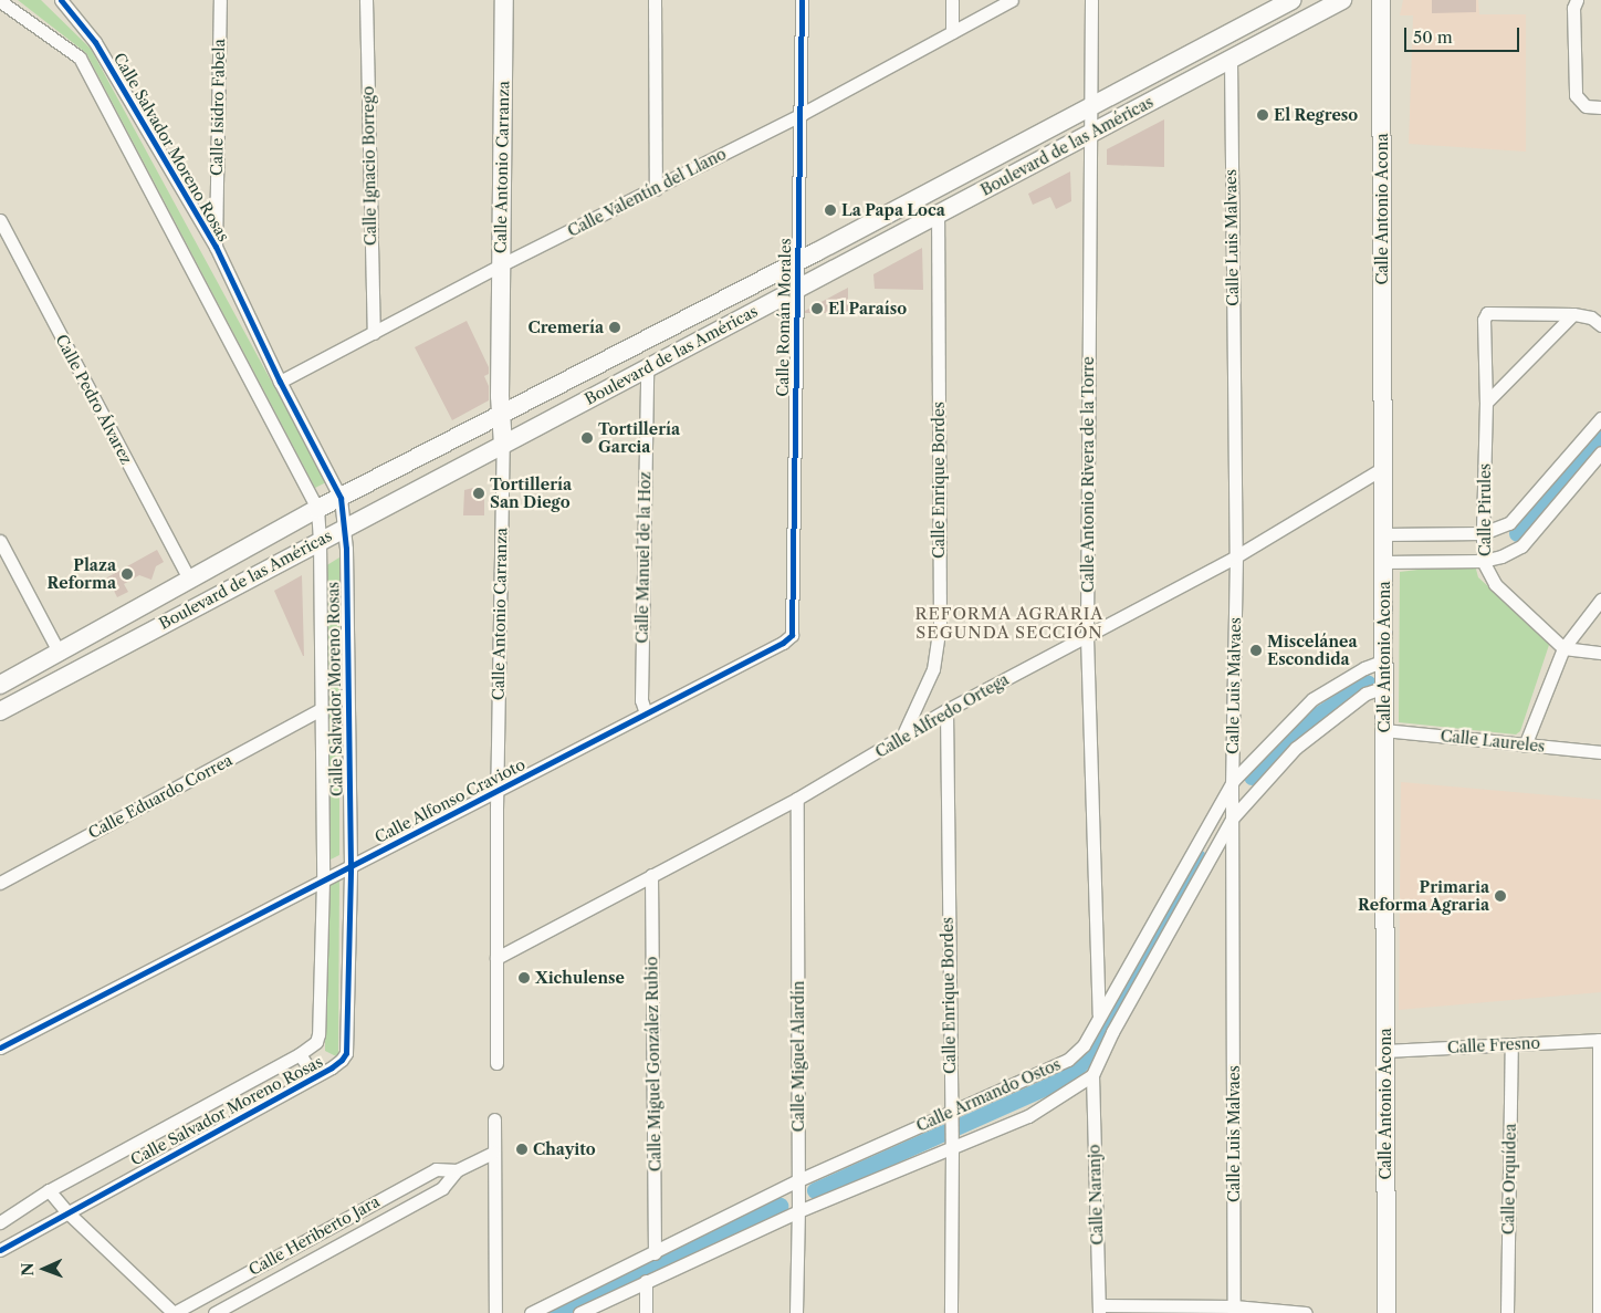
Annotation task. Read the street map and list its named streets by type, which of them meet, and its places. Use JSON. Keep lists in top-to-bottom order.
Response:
{
  "streets": {
    "main road": ["Boulevard de las Américas", "Calle Antonio Carranza", "Calle Antonio Acona"],
    "street": [
      "Calle Isidro Fabela",
      "Calle Salvador Moreno Rosas",
      "Calle Ignacio Borrego",
      "Calle Valentín del Llano",
      "Calle Luis Malvaes",
      "Calle Román Morales",
      "Calle Pedro Álvarez",
      "Calle Antonio Rivera de la Torre",
      "Calle Enrique Bordes",
      "Calle Pirules",
      "Calle Manuel de la Hoz",
      "Calle Alfredo Ortega",
      "Calle Laureles",
      "Calle Eduardo Correa",
      "Calle Alfonso Cravioto",
      "Calle Fresno",
      "Calle Miguel Alardín",
      "Calle Miguel González Rubio",
      "Calle Armando Ostos",
      "Calle Orquídea",
      "Calle Naranjo",
      "Calle Heriberto Jara"
    ]
  },
  "crossings": [
    ["Calle Isidro Fabela", "Calle Salvador Moreno Rosas"],
    ["Boulevard de las Américas", "Calle Salvador Moreno Rosas"],
    ["Boulevard de las Américas", "Calle Antonio Carranza"],
    ["Boulevard de las Américas", "Calle Luis Malvaes"],
    ["Boulevard de las Américas", "Calle Román Morales"],
    ["Boulevard de las Américas", "Calle Pedro Álvarez"],
    ["Boulevard de las Américas", "Calle Antonio Rivera de la Torre"],
    ["Boulevard de las Américas", "Calle Enrique Bordes"],
    ["Boulevard de las Américas", "Calle Manuel de la Hoz"],
    ["Calle Salvador Moreno Rosas", "Calle Valentín del Llano"],
    ["Calle Salvador Moreno Rosas", "Calle Eduardo Correa"],
    ["Calle Salvador Moreno Rosas", "Calle Alfonso Cravioto"],
    ["Calle Ignacio Borrego", "Calle Valentín del Llano"],
    ["Calle Antonio Carranza", "Calle Valentín del Llano"],
    ["Calle Antonio Carranza", "Calle Alfredo Ortega"],
    ["Calle Antonio Carranza", "Calle Alfonso Cravioto"],
    ["Calle Valentín del Llano", "Calle Román Morales"],
    ["Calle Antonio Acona", "Calle Alfredo Ortega"],
    ["Calle Antonio Acona", "Calle Laureles"],
    ["Calle Antonio Acona", "Calle Fresno"],
    ["Calle Antonio Acona", "Calle Armando Ostos"],
    ["Calle Luis Malvaes", "Calle Alfredo Ortega"],
    ["Calle Luis Malvaes", "Calle Armando Ostos"],
    ["Calle Román Morales", "Calle Alfonso Cravioto"],
    ["Calle Antonio Rivera de la Torre", "Calle Alfredo Ortega"],
    ["Calle Antonio Rivera de la Torre", "Calle Armando Ostos"],
    ["Calle Enrique Bordes", "Calle Alfredo Ortega"],
    ["Calle Enrique Bordes", "Calle Armando Ostos"],
    ["Calle Manuel de la Hoz", "Calle Alfonso Cravioto"],
    ["Calle Alfredo Ortega", "Calle Miguel Alardín"],
    ["Calle Alfredo Ortega", "Calle Miguel González Rubio"],
    ["Calle Fresno", "Calle Orquídea"],
    ["Calle Miguel Alardín", "Calle Armando Ostos"],
    ["Calle Miguel González Rubio", "Calle Armando Ostos"],
    ["Calle Armando Ostos", "Calle Naranjo"]
  ],
  "districts": ["REFORMA AGRARIA SEGUNDA SECCIÓN"],
  "places": [
    "El Regreso",
    "La Papa Loca",
    "El Paraíso",
    "Cremería",
    "Tortillería Garcia",
    "Tortillería San Diego",
    "Plaza Reforma",
    "Miscelánea Escondida",
    "Primaria Reforma Agraria",
    "Xichulense",
    "Chayito"
  ],
  "scale_bar": "50 m",
  "north": "left"
}
